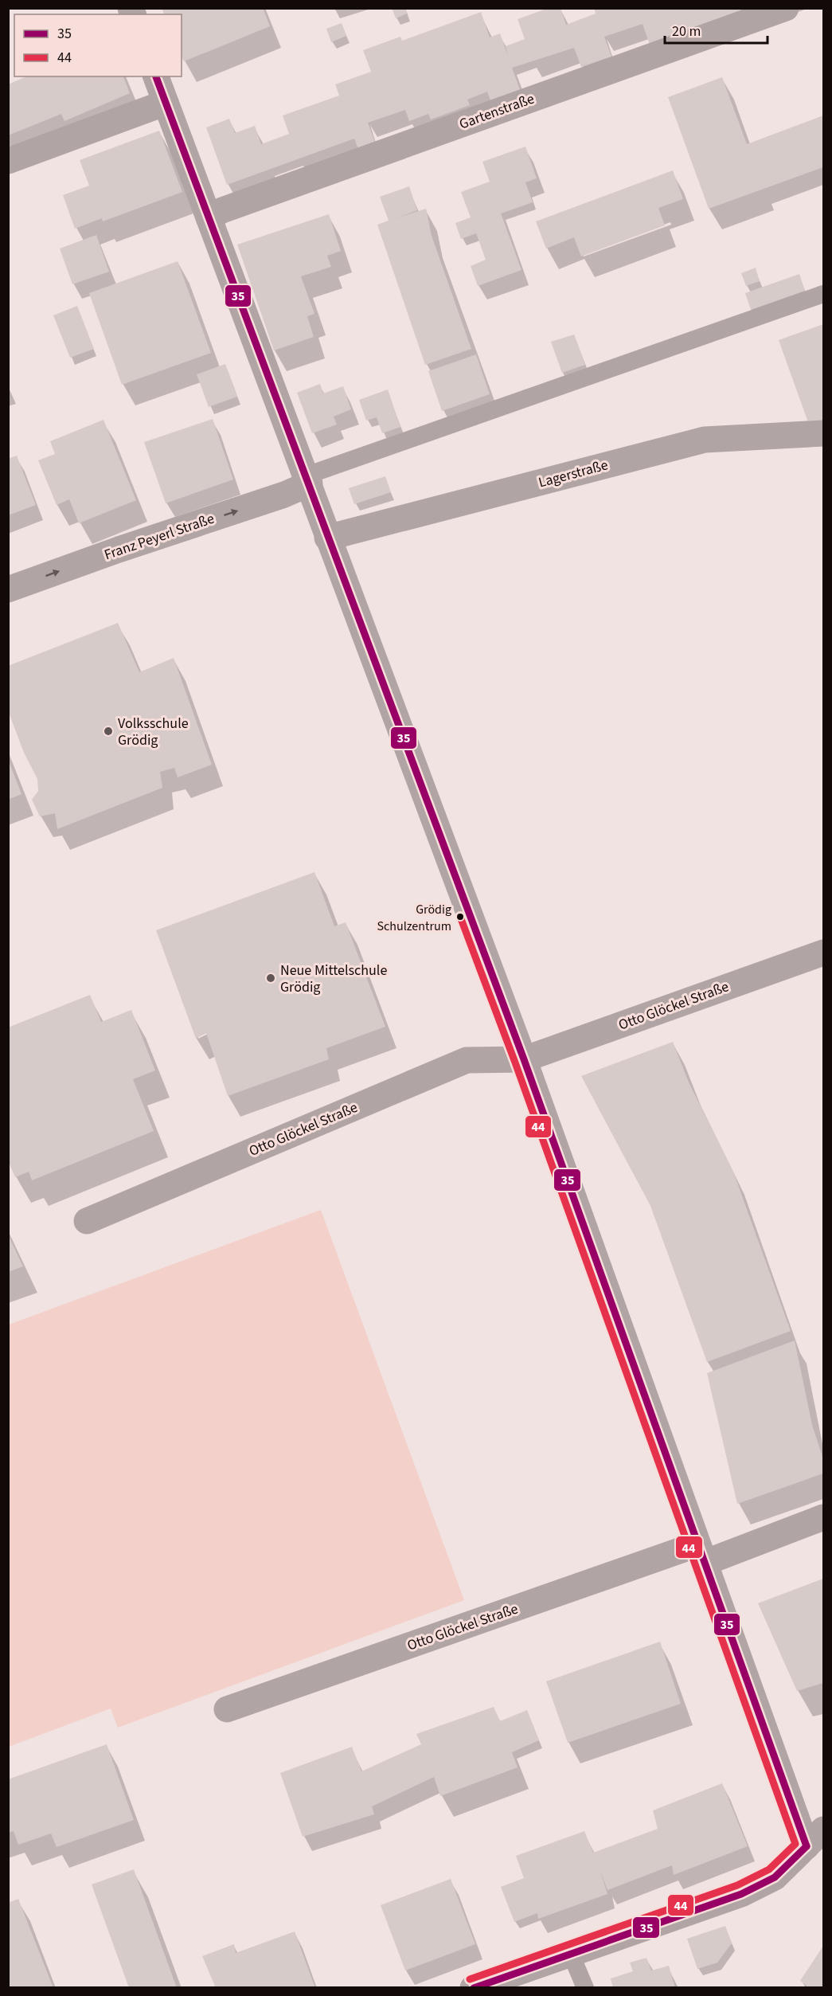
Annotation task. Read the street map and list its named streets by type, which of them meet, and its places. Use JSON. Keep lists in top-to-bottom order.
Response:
{
  "streets": {
    "street": [
      "Gartenstraße",
      "Lagerstraße",
      "Franz Peyerl Straße",
      "Otto Glöckel Straße"
    ]
  },
  "one_way": ["Franz Peyerl Straße"],
  "places": ["Volksschule Grödig", "Grödig Schulzentrum", "Neue Mittelschule Grödig"],
  "lines": ["transit line 35", "transit line 44"],
  "legend": ["35", "44"],
  "scale_bar": "20 m"
}
